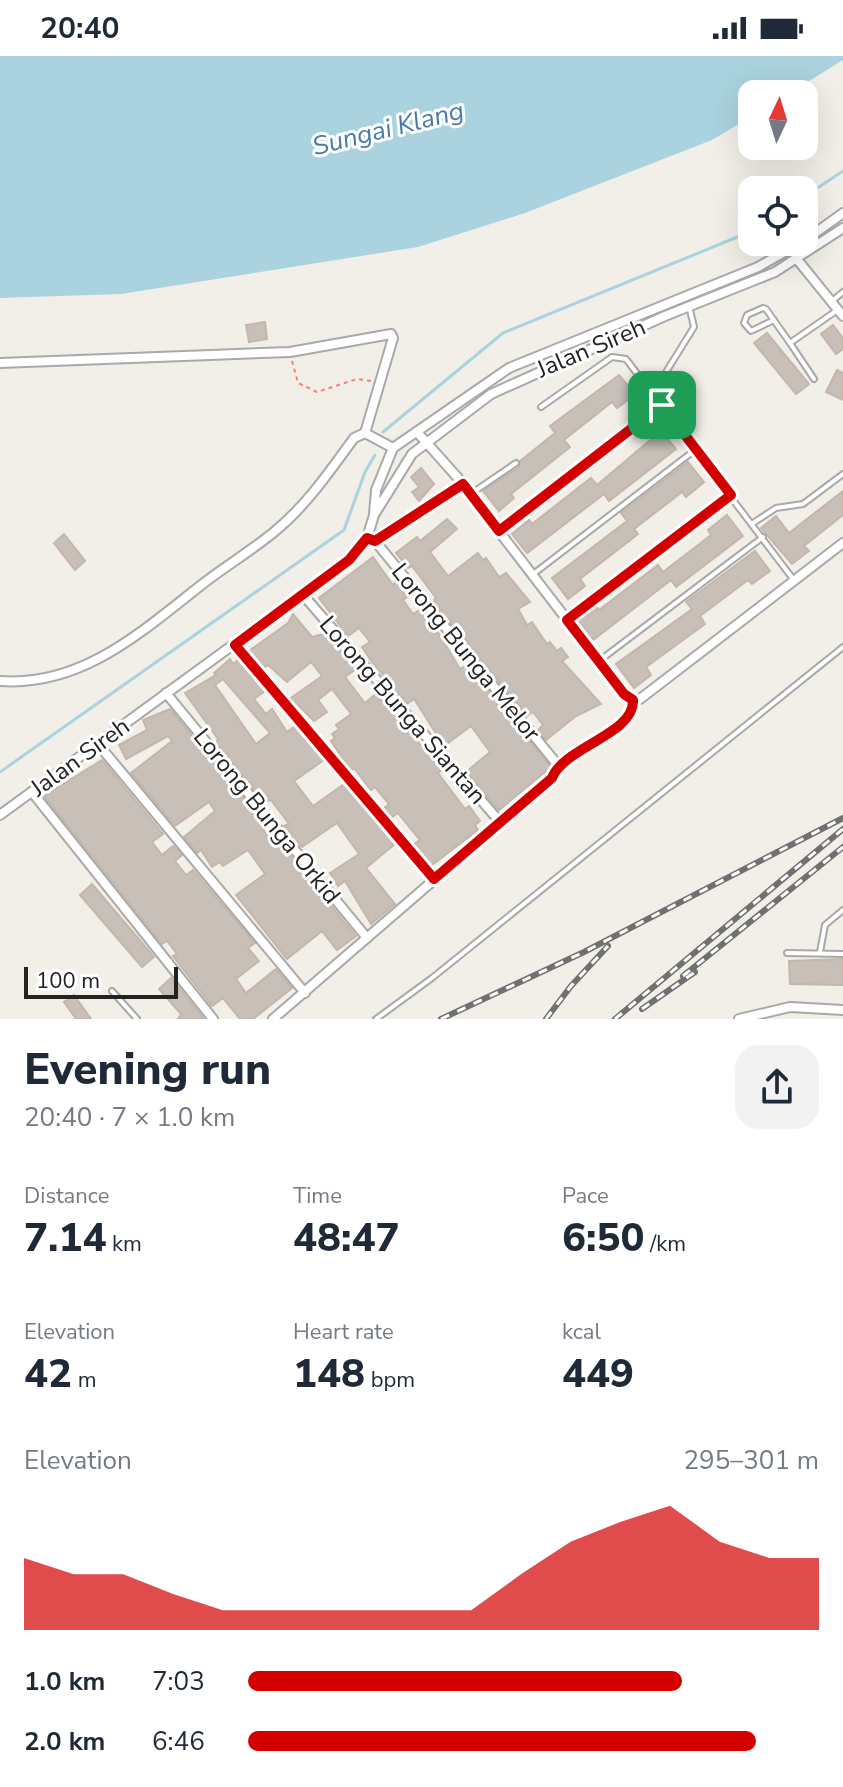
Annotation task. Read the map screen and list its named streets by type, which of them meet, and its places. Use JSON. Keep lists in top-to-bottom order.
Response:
{
  "streets": {
    "street": [
      "Jalan Sireh",
      "Lorong Bunga Melor",
      "Lorong Bunga Siantan",
      "Lorong Bunga Orkid"
    ]
  },
  "crossings": [
    ["Jalan Sireh", "Lorong Bunga Melor"],
    ["Jalan Sireh", "Lorong Bunga Siantan"],
    ["Jalan Sireh", "Lorong Bunga Orkid"]
  ],
  "water": ["Sungai Klang"],
  "scale_bar": "100 m",
  "north": "top",
  "page": {
    "status": "20:40",
    "scale": "100 m",
    "heading": ["Evening run", "20:40 · 7 × 1.0 km"],
    "stats": [
      ["Distance", "7.14 km"],
      ["Time", "48:47"],
      ["Pace", "6:50 /km"],
      ["Elevation", "42 m"],
      ["Heart rate", "148 bpm"],
      ["kcal", "449"]
    ],
    "chart": ["Elevation", "295–301 m"],
    "list": [
      {
        "name": "1.0 km",
        "note": "7:03"
      },
      {
        "name": "2.0 km",
        "note": "6:46"
      }
    ]
  }
}
